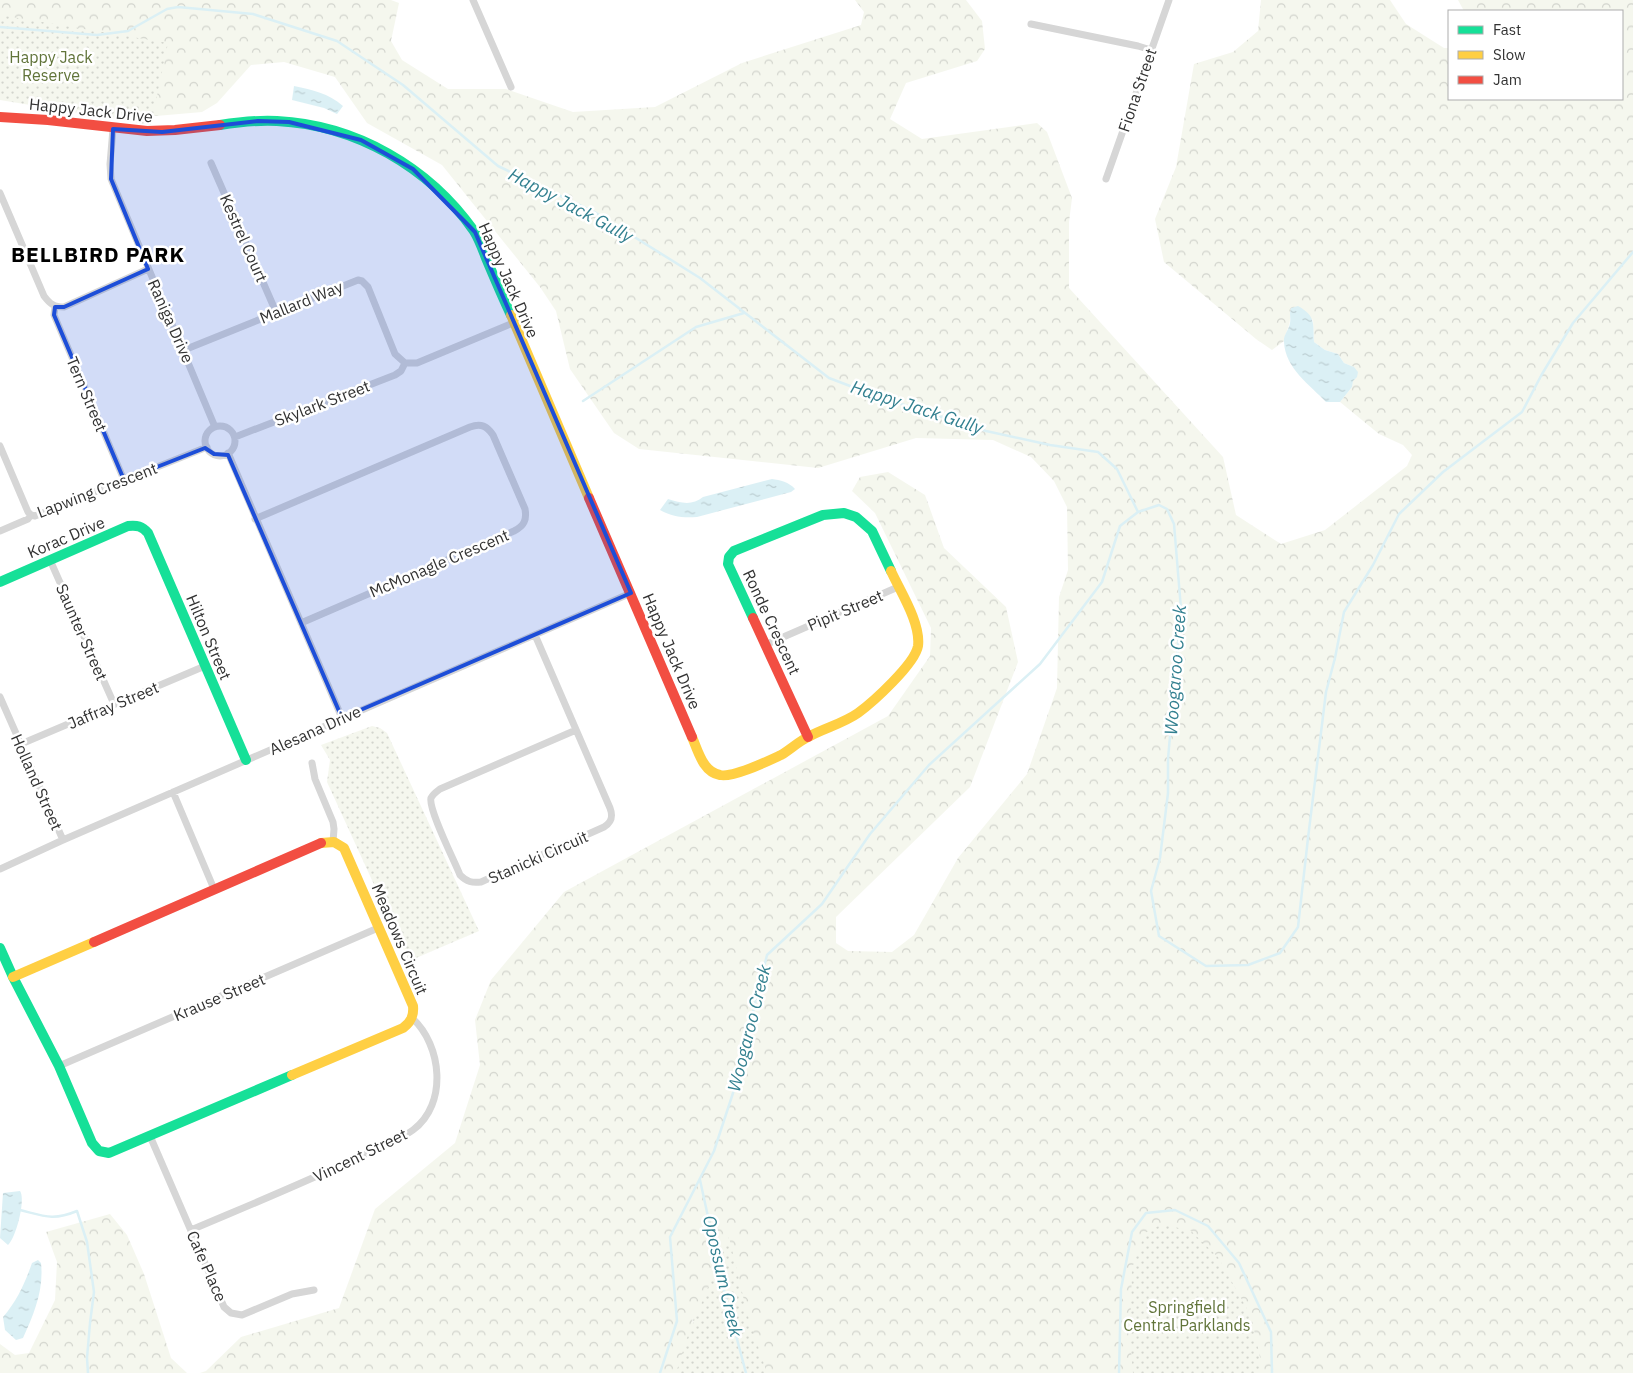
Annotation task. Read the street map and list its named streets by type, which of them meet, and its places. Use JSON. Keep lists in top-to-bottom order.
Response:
{
  "streets": {
    "street": [
      "Fiona Street",
      "Happy Jack Drive",
      "Kestrel Court",
      "Mallard Way",
      "Raniga Drive",
      "Tern Street",
      "Skylark Street",
      "Lapwing Crescent",
      "Korac Drive",
      "McMonagle Crescent",
      "Pipit Street",
      "Ronde Crescent",
      "Saunter Street",
      "Hilton Street",
      "Jaffray Street",
      "Alesana Drive",
      "Holland Street",
      "Stanicki Circuit",
      "Meadows Circuit",
      "Krause Street",
      "Vincent Street",
      "Cafe Place"
    ]
  },
  "crossings": [
    ["Happy Jack Drive", "Raniga Drive"],
    ["Happy Jack Drive", "Ronde Crescent"],
    ["Happy Jack Drive", "Alesana Drive"],
    ["Kestrel Court", "Mallard Way"],
    ["Mallard Way", "Raniga Drive"],
    ["Mallard Way", "Skylark Street"],
    ["Raniga Drive", "Skylark Street"],
    ["Raniga Drive", "Lapwing Crescent"],
    ["Tern Street", "Lapwing Crescent"],
    ["Skylark Street", "Lapwing Crescent"],
    ["Korac Drive", "Saunter Street"],
    ["Korac Drive", "Hilton Street"],
    ["Pipit Street", "Ronde Crescent"],
    ["Saunter Street", "Jaffray Street"],
    ["Hilton Street", "Jaffray Street"],
    ["Hilton Street", "Alesana Drive"],
    ["Jaffray Street", "Holland Street"],
    ["Alesana Drive", "Holland Street"],
    ["Alesana Drive", "Stanicki Circuit"],
    ["Meadows Circuit", "Krause Street"],
    ["Meadows Circuit", "Vincent Street"],
    ["Meadows Circuit", "Cafe Place"],
    ["Vincent Street", "Cafe Place"]
  ],
  "districts": ["BELLBIRD PARK"],
  "water": ["Happy Jack Gully", "Woogaroo Creek", "Opossum Creek"],
  "parks": ["Happy Jack Reserve", "Springfield Central Parklands"],
  "legend": ["Fast", "Slow", "Jam"]
}
